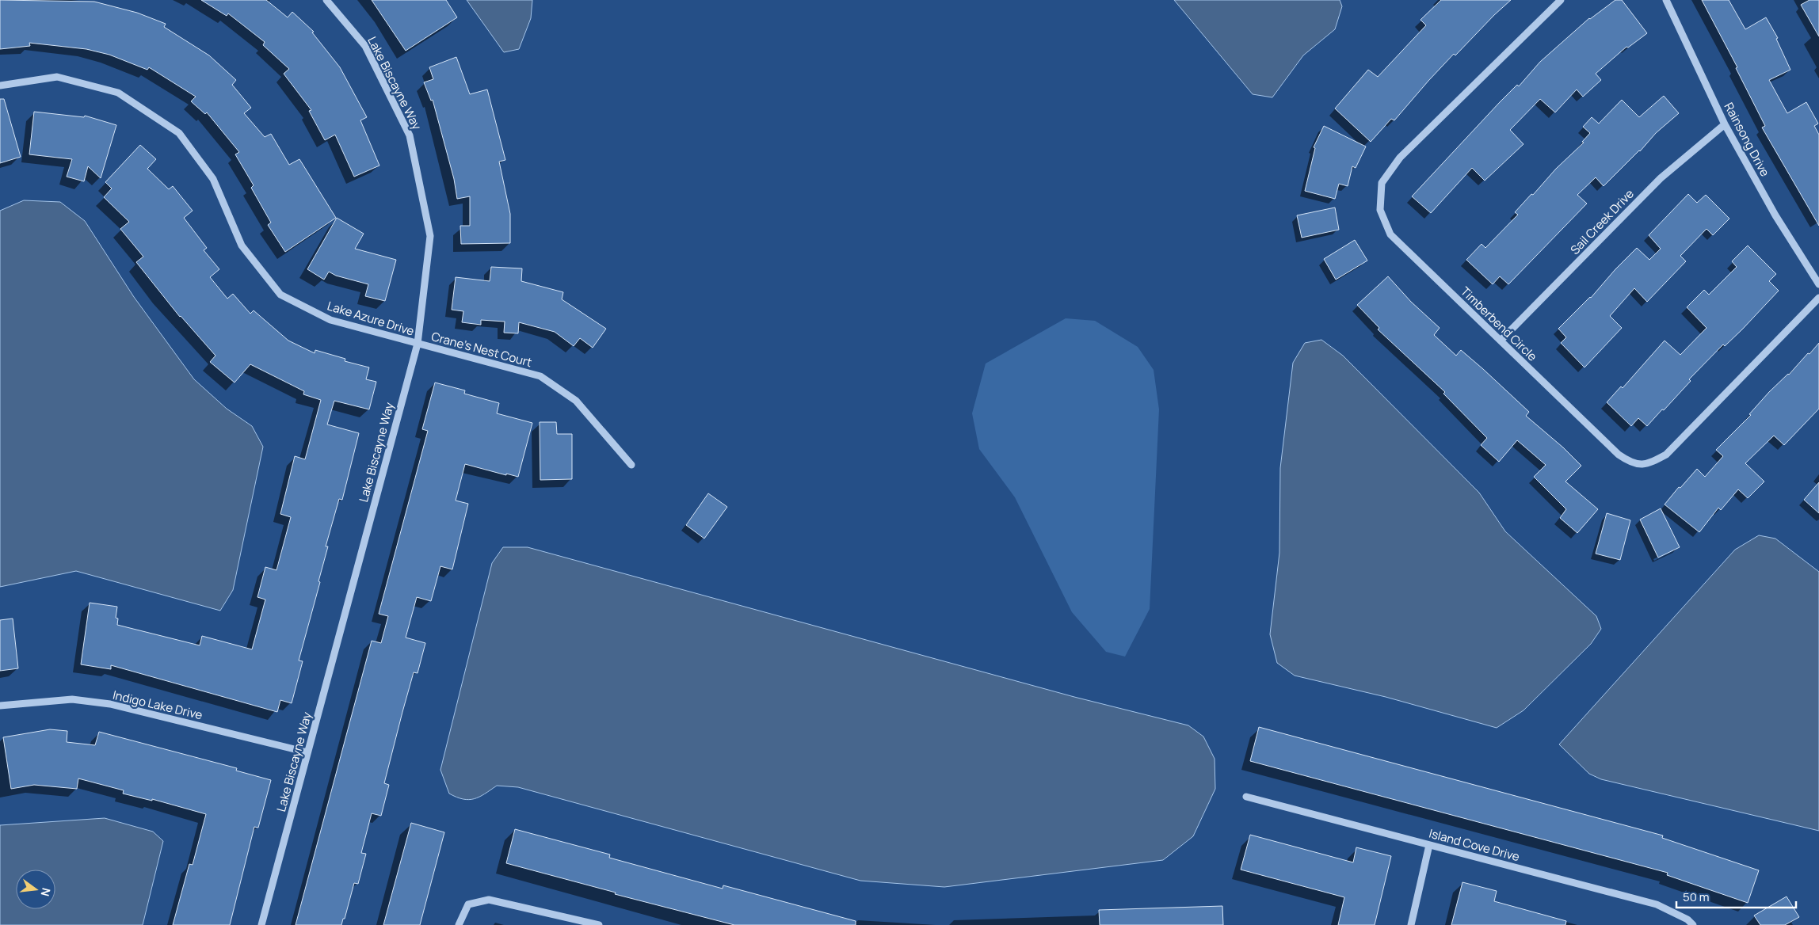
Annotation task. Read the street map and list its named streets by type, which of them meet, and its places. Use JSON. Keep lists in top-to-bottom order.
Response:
{
  "streets": {
    "street": [
      "Lake Biscayne Way",
      "Rainsong Drive",
      "Sail Creek Drive",
      "Lake Azure Drive",
      "Timberbend Circle",
      "Crane's Nest Court",
      "Indigo Lake Drive",
      "Island Cove Drive"
    ]
  },
  "crossings": [
    ["Lake Biscayne Way", "Lake Azure Drive"],
    ["Lake Biscayne Way", "Crane's Nest Court"],
    ["Lake Biscayne Way", "Indigo Lake Drive"],
    ["Rainsong Drive", "Sail Creek Drive"],
    ["Sail Creek Drive", "Timberbend Circle"],
    ["Lake Azure Drive", "Crane's Nest Court"]
  ],
  "scale_bar": "50 m",
  "north": "right"
}
